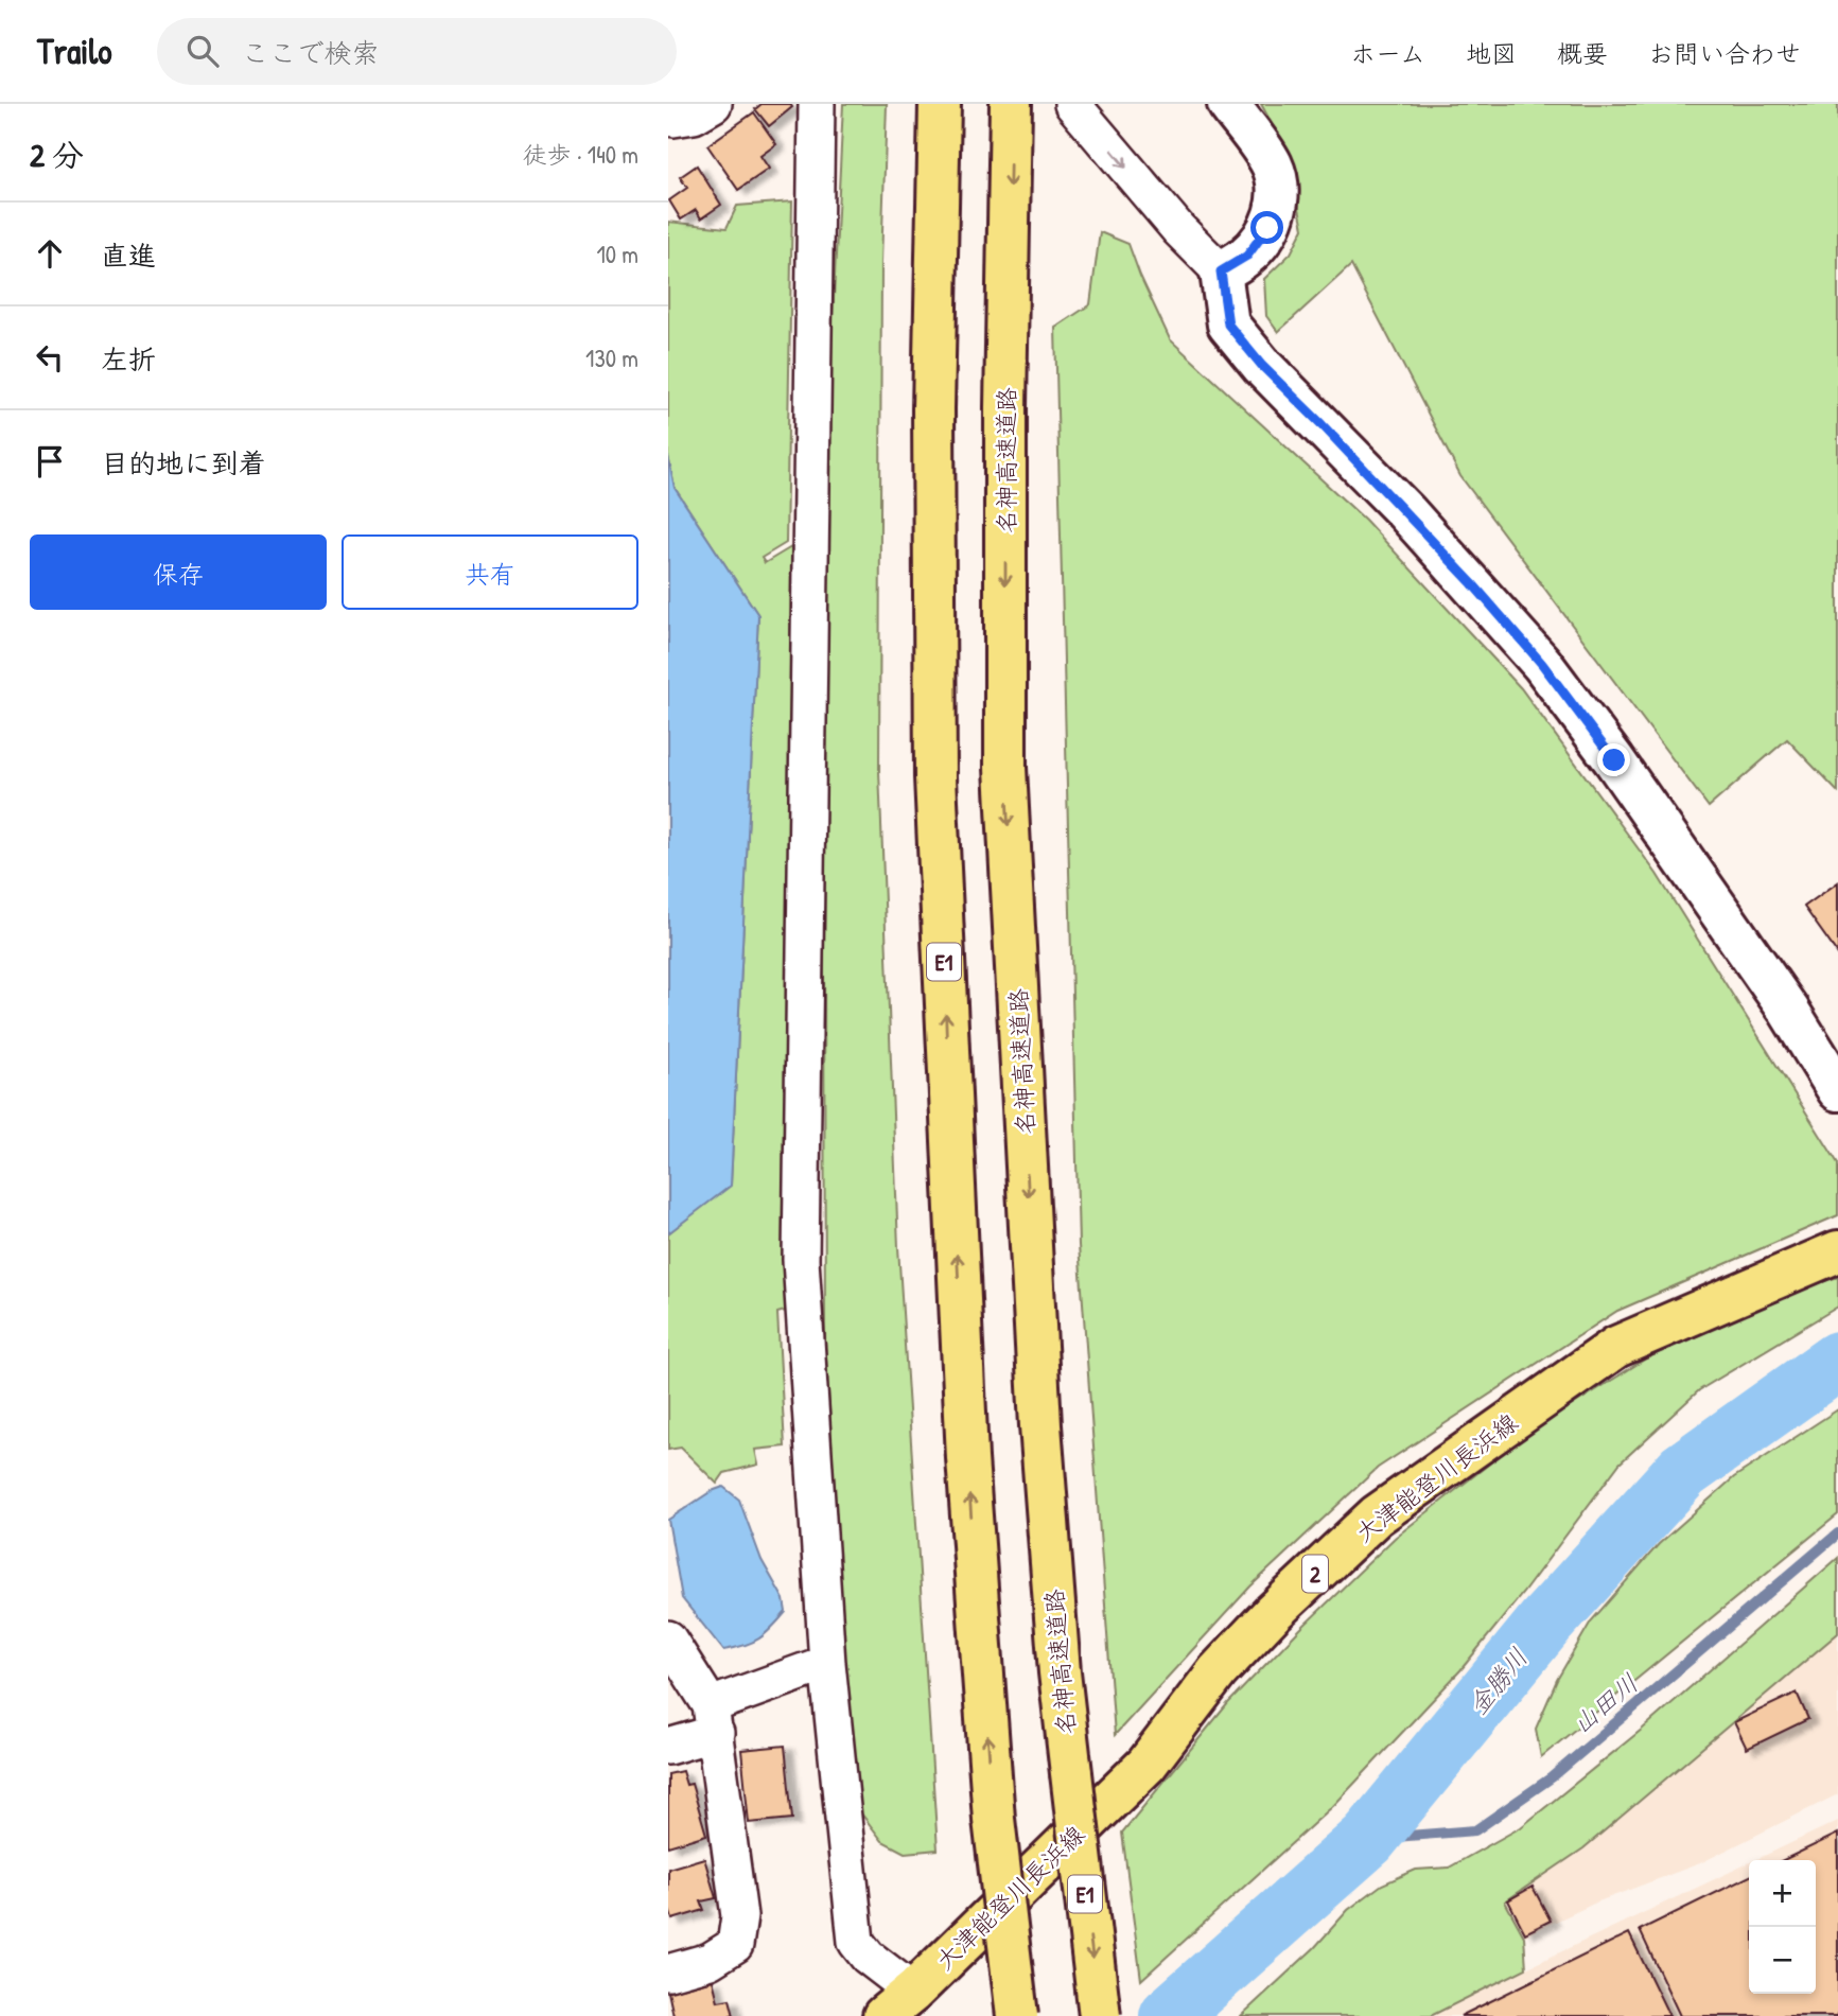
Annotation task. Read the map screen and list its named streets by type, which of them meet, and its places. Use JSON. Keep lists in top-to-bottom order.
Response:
{
  "streets": {
    "main road": [
      "名神高速道路",
      "E1",
      "大津能登川長浜線",
      "2"
    ]
  },
  "water": ["金勝川", "山田川"],
  "page": {
    "header": "Trailo",
    "search": "ここで検索",
    "nav": [
      "ホーム",
      "地図",
      "概要",
      "お問い合わせ"
    ],
    "heading": ["2 分", "徒歩 · 140 m"],
    "list": [
      ["直進", "10 m"],
      ["左折", "130 m"],
      "目的地に到着"
    ],
    "buttons": ["保存", "共有"],
    "map_buttons": ["+", "−"]
  }
}
